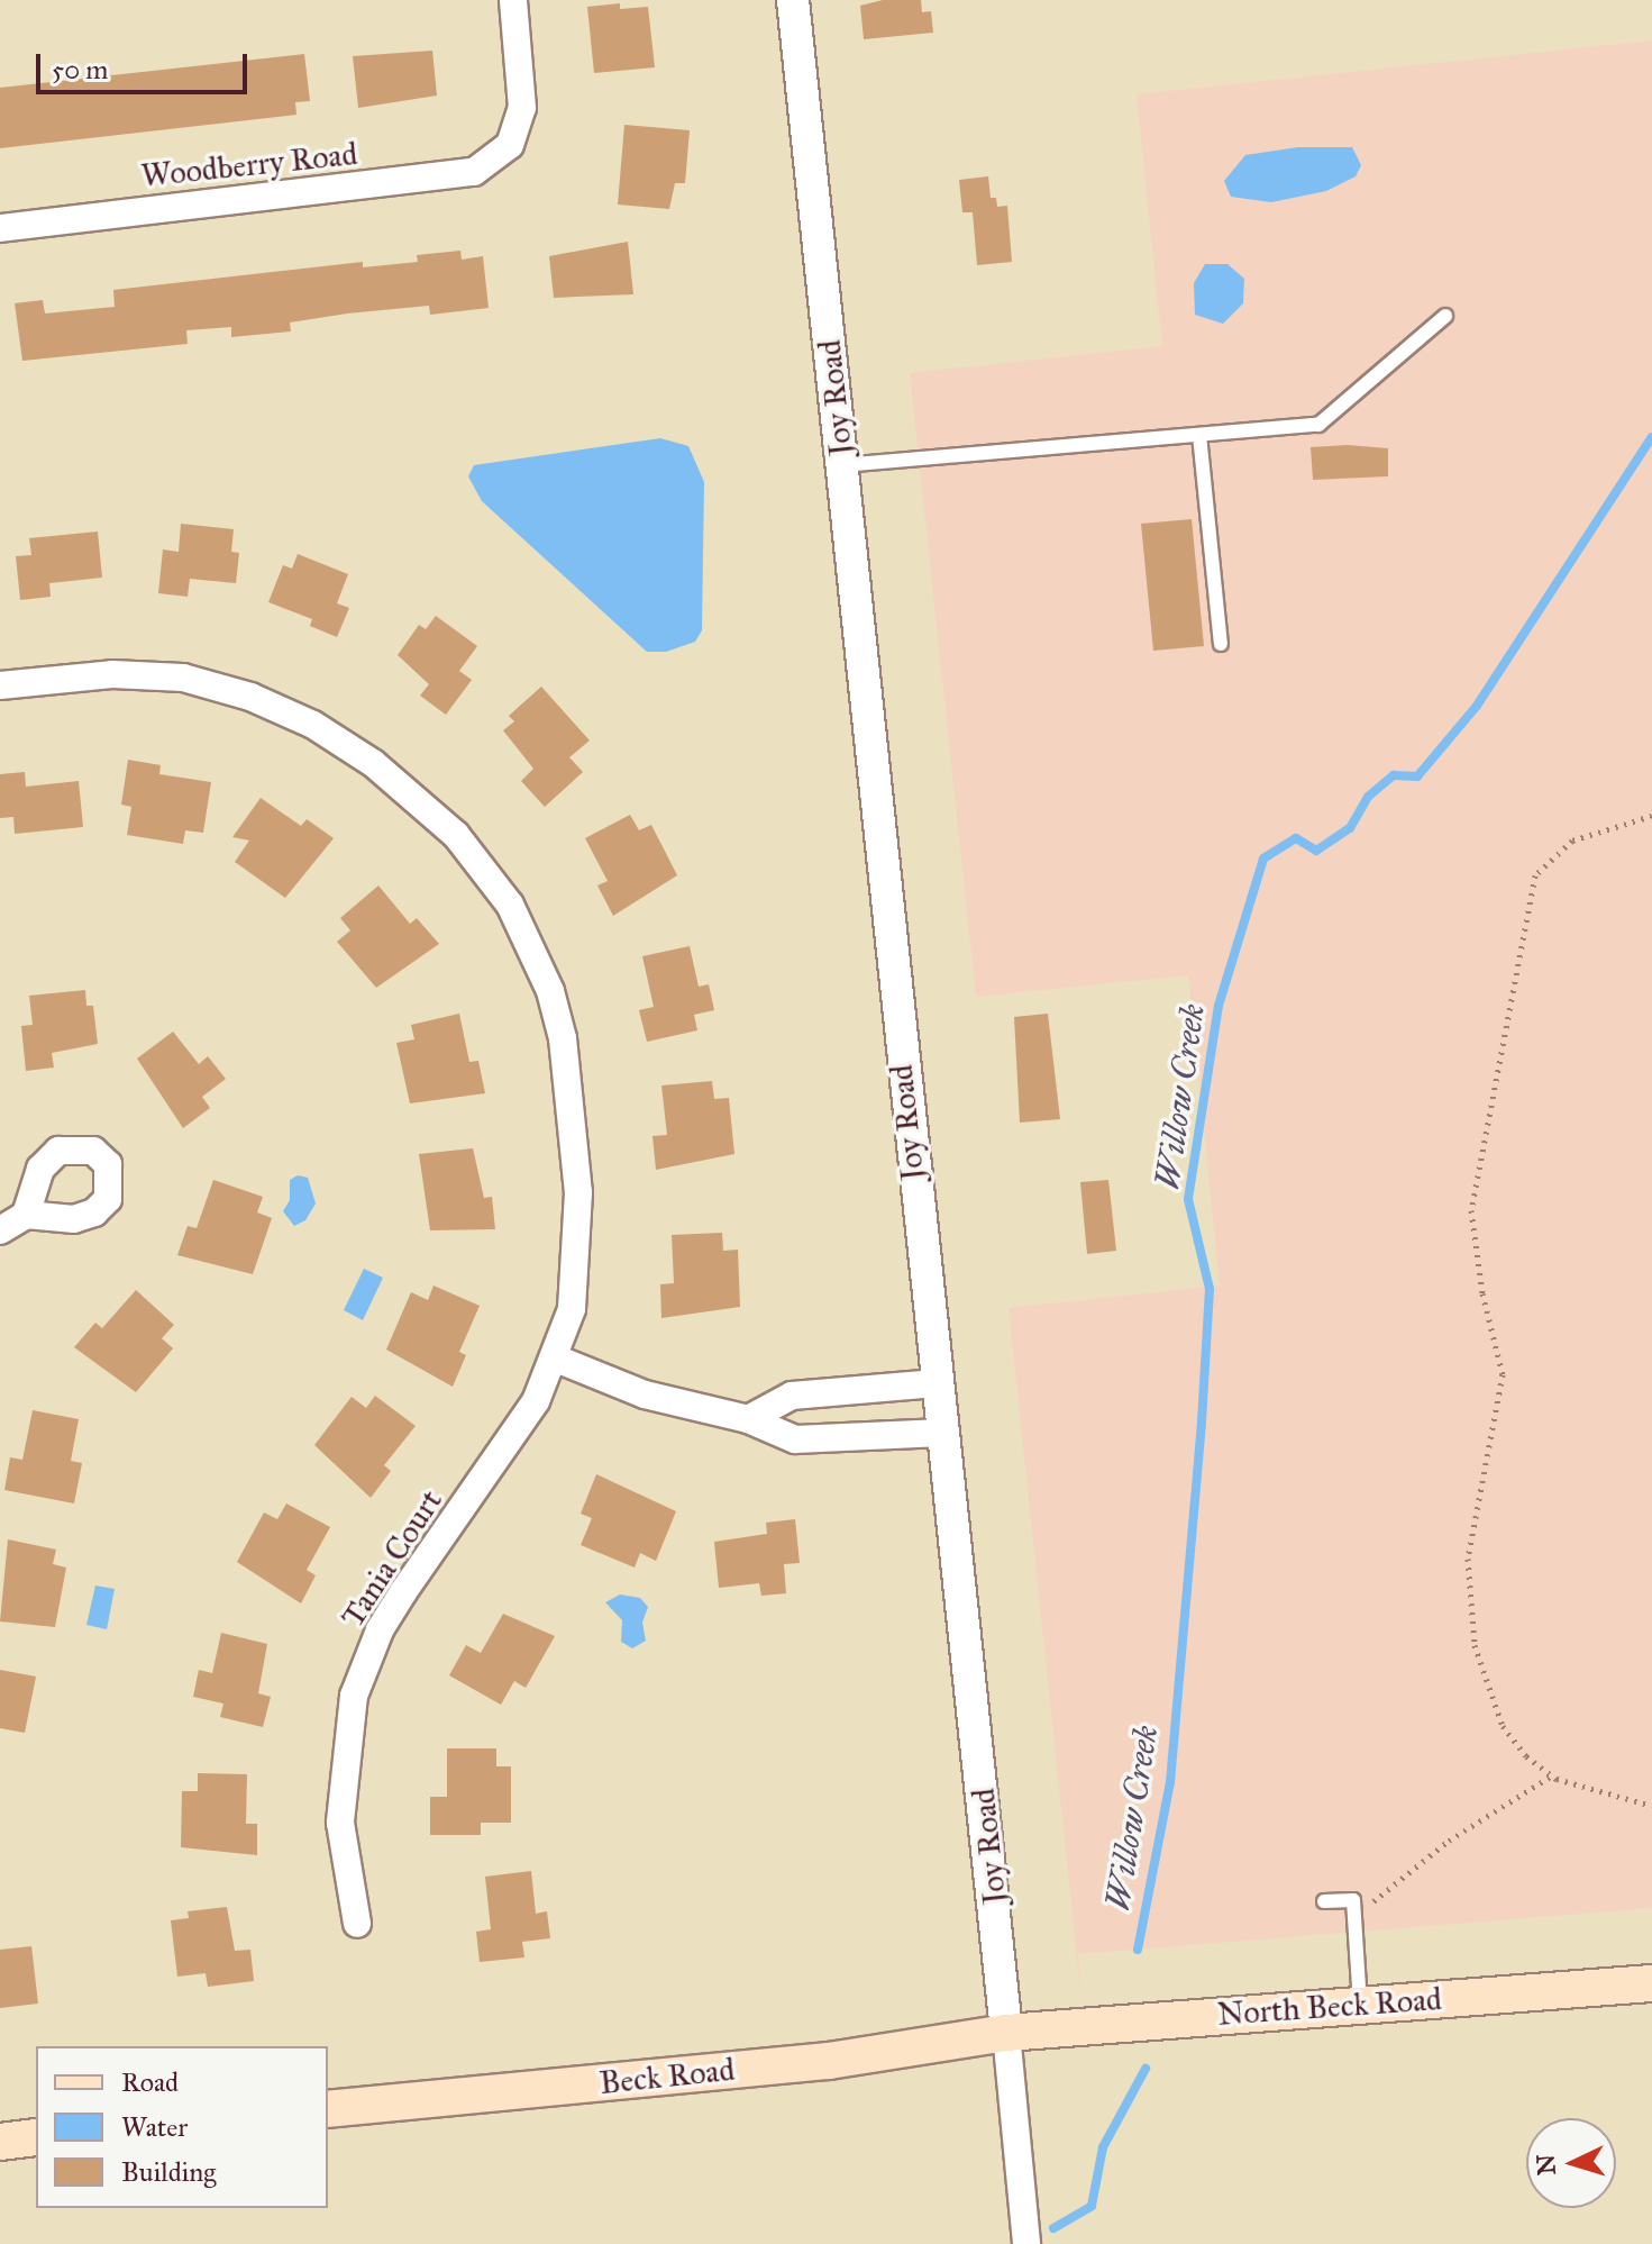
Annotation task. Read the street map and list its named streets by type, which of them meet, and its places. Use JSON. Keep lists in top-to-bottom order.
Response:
{
  "streets": {
    "main road": ["North Beck Road", "Beck Road"],
    "street": ["Woodberry Road", "Joy Road", "Tania Court"]
  },
  "crossings": [
    ["Joy Road", "North Beck Road"],
    ["Joy Road", "Beck Road"],
    ["North Beck Road", "Beck Road"]
  ],
  "water": ["Willow Creek"],
  "legend": ["Road", "Water", "Building"],
  "scale_bar": "50 m",
  "north": "left"
}
